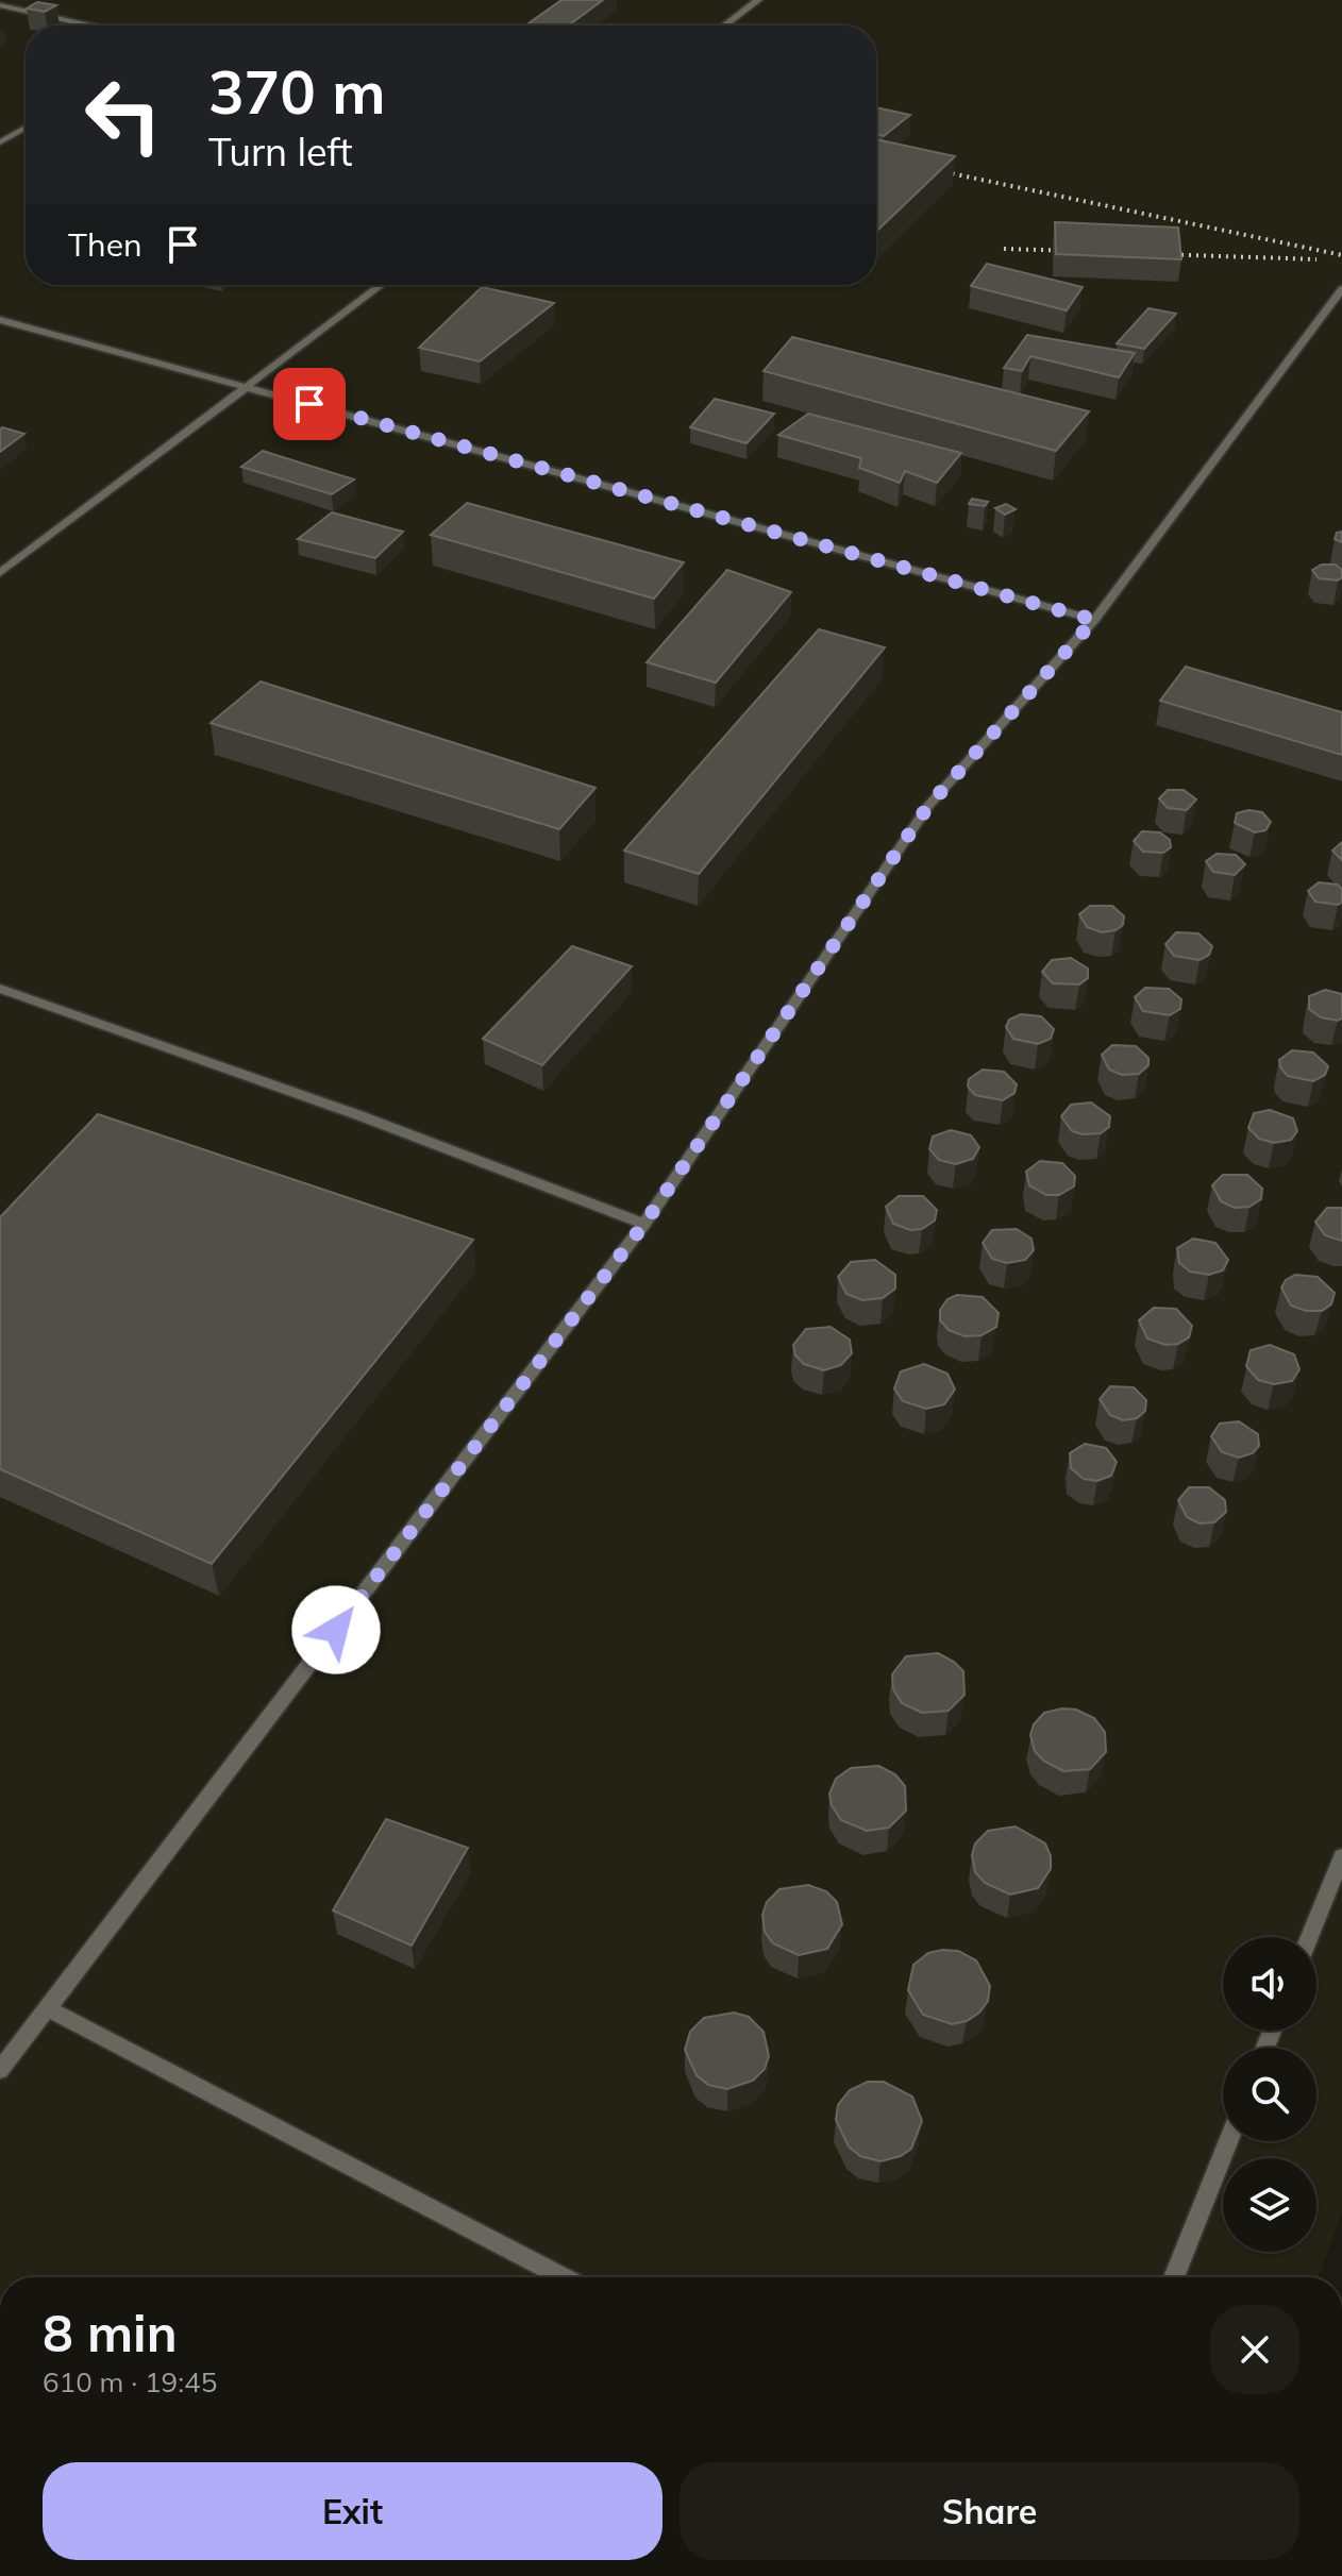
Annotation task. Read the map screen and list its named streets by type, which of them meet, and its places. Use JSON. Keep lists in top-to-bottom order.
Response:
{
  "page": {
    "turn": ["370 m", "Turn left"],
    "then": "Then",
    "heading": ["8 min", "610 m · 19:45"],
    "buttons": ["Exit", "Share"]
  }
}
